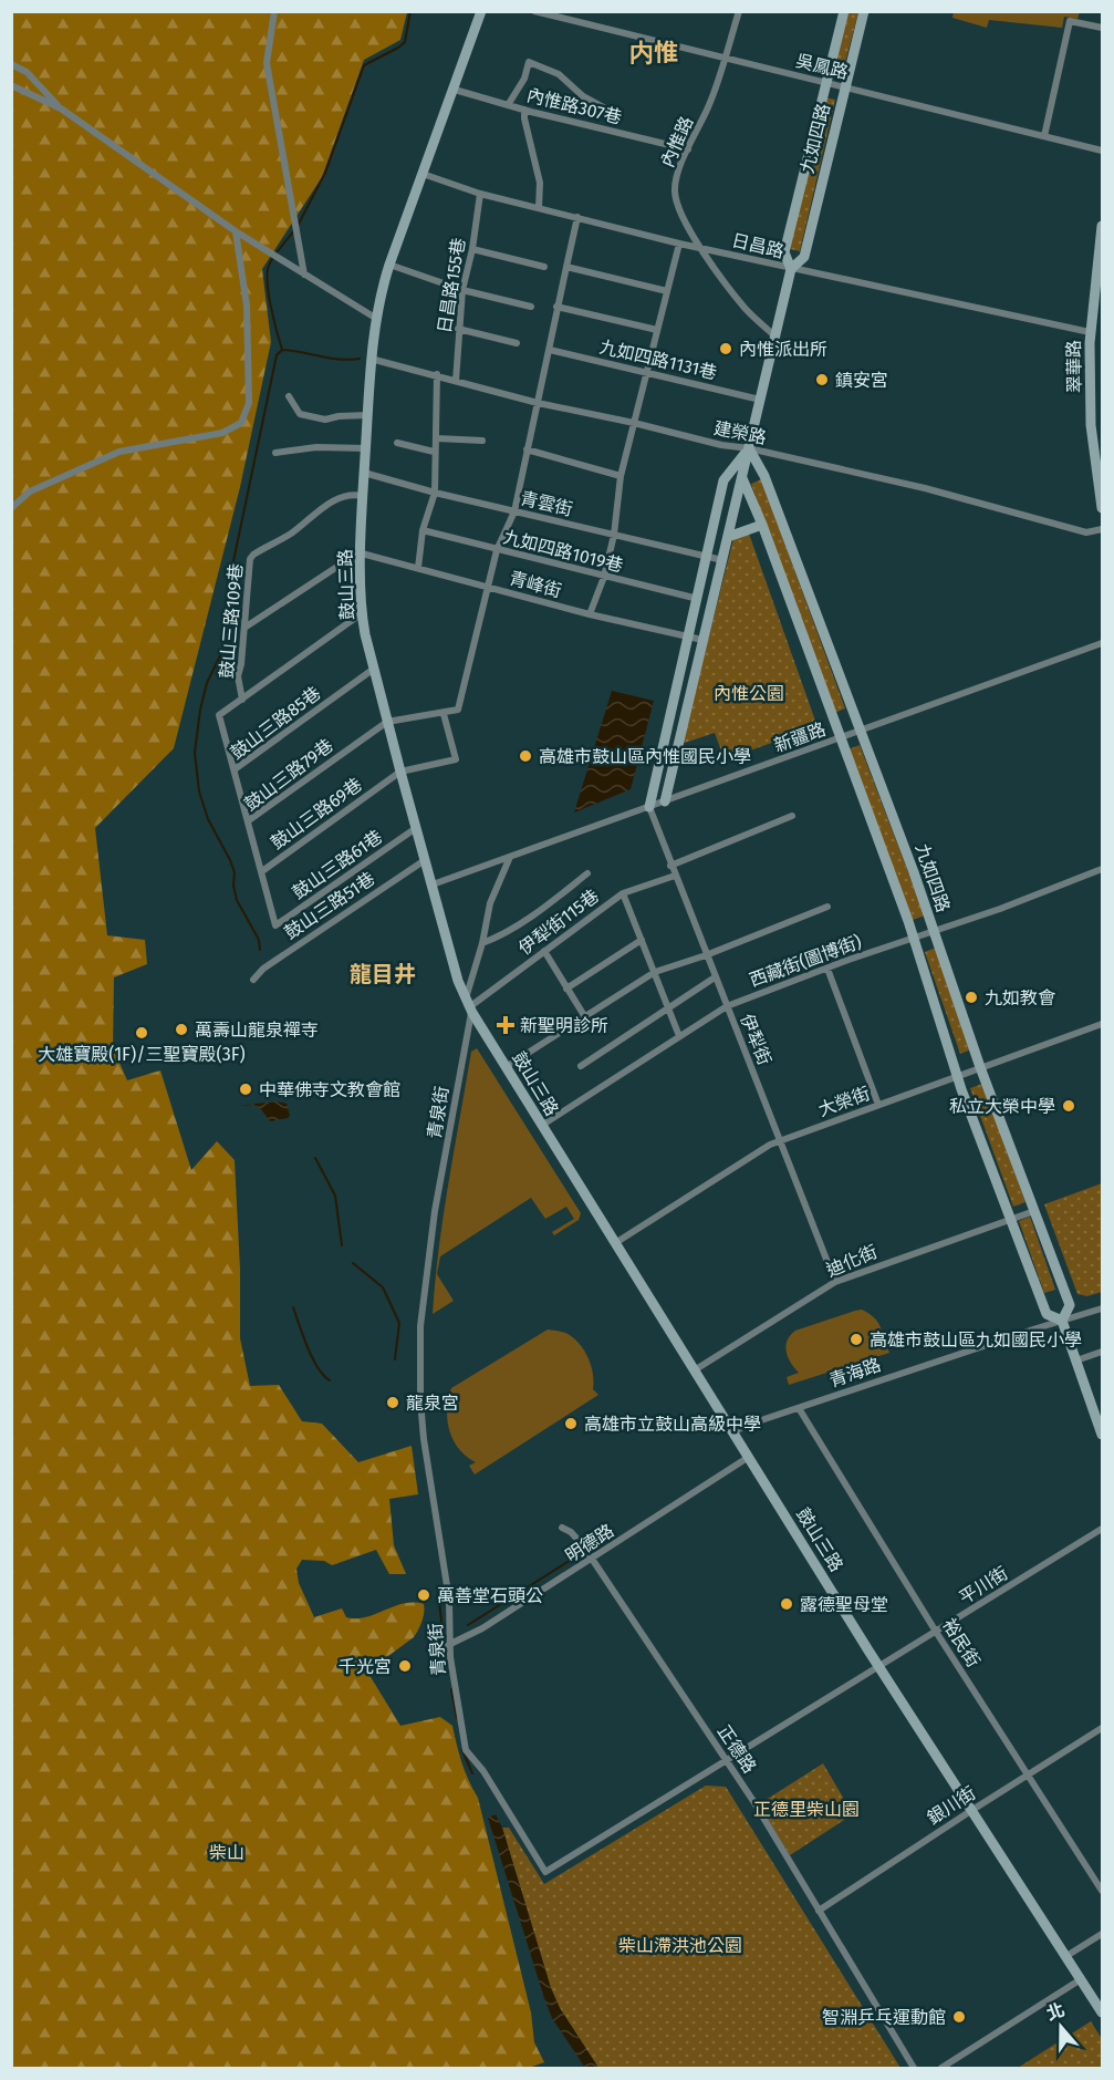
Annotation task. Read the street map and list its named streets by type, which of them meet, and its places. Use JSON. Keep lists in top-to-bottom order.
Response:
{
  "streets": {
    "street": [
      "吳鳳路",
      "內惟路307巷",
      "九如四路",
      "內惟路",
      "日昌路",
      "日昌路155巷",
      "九如四路1131巷",
      "翠華路",
      "建榮路",
      "青雲街",
      "九如四路1019巷",
      "鼓山三路",
      "青峰街",
      "鼓山三路109巷",
      "鼓山三路85巷",
      "新疆路",
      "鼓山三路79巷",
      "鼓山三路69巷",
      "鼓山三路61巷",
      "鼓山三路51巷",
      "伊犁街115巷",
      "西藏街(圖博街)",
      "伊犁街",
      "大榮街",
      "青泉街",
      "迪化街",
      "青海路",
      "明德路",
      "平川街",
      "裕民街",
      "正德路",
      "銀川街"
    ]
  },
  "crossings": [
    ["吳鳳路", "九如四路"],
    ["吳鳳路", "內惟路"],
    ["內惟路307巷", "內惟路"],
    ["內惟路307巷", "鼓山三路"],
    ["九如四路", "內惟路"],
    ["九如四路", "日昌路"],
    ["九如四路", "九如四路1131巷"],
    ["九如四路", "建榮路"],
    ["九如四路", "青雲街"],
    ["九如四路", "九如四路1019巷"],
    ["九如四路", "青峰街"],
    ["九如四路", "新疆路"],
    ["九如四路", "西藏街(圖博街)"],
    ["九如四路", "伊犁街"],
    ["九如四路", "大榮街"],
    ["九如四路", "迪化街"],
    ["九如四路", "青海路"],
    ["內惟路", "日昌路"],
    ["日昌路", "日昌路155巷"],
    ["日昌路", "翠華路"],
    ["日昌路", "鼓山三路"],
    ["日昌路155巷", "建榮路"],
    ["建榮路", "鼓山三路"],
    ["青雲街", "鼓山三路"],
    ["鼓山三路", "青峰街"],
    ["鼓山三路", "鼓山三路109巷"],
    ["鼓山三路", "鼓山三路85巷"],
    ["鼓山三路", "新疆路"],
    ["鼓山三路", "鼓山三路79巷"],
    ["鼓山三路", "鼓山三路69巷"],
    ["鼓山三路", "鼓山三路61巷"],
    ["鼓山三路", "鼓山三路51巷"],
    ["鼓山三路", "伊犁街115巷"],
    ["鼓山三路", "西藏街(圖博街)"],
    ["鼓山三路", "大榮街"],
    ["鼓山三路", "青泉街"],
    ["鼓山三路", "迪化街"],
    ["鼓山三路", "青海路"],
    ["鼓山三路", "明德路"],
    ["鼓山三路", "平川街"],
    ["鼓山三路", "銀川街"],
    ["鼓山三路85巷", "鼓山三路79巷"],
    ["新疆路", "伊犁街"],
    ["鼓山三路79巷", "鼓山三路69巷"],
    ["鼓山三路69巷", "鼓山三路61巷"],
    ["伊犁街115巷", "伊犁街"],
    ["伊犁街115巷", "青泉街"],
    ["西藏街(圖博街)", "伊犁街"],
    ["伊犁街", "大榮街"],
    ["伊犁街", "迪化街"],
    ["青泉街", "明德路"],
    ["青泉街", "平川街"],
    ["青泉街", "正德路"],
    ["青海路", "裕民街"],
    ["明德路", "正德路"],
    ["平川街", "裕民街"],
    ["裕民街", "銀川街"],
    ["正德路", "銀川街"]
  ],
  "districts": ["内惟", "龍目井"],
  "parks": [
    "內惟公園",
    "正德里柴山園",
    "柴山",
    "柴山滯洪池公園"
  ],
  "places": {
    "other": [
      "內惟派出所",
      "鎮安宮",
      "高雄市鼓山區內惟國民小學",
      "九如教會",
      "萬壽山龍泉禪寺",
      "大雄寶殿(1F)/三聖寶殿(3F)",
      "中華佛寺文教會館",
      "私立大榮中學",
      "高雄市鼓山區九如國民小學",
      "龍泉宮",
      "高雄市立鼓山高級中學",
      "萬善堂石頭公",
      "露德聖母堂",
      "千光宮",
      "智淵乒乓運動館"
    ],
    "health": ["新聖明診所"]
  },
  "north": "top"
}
